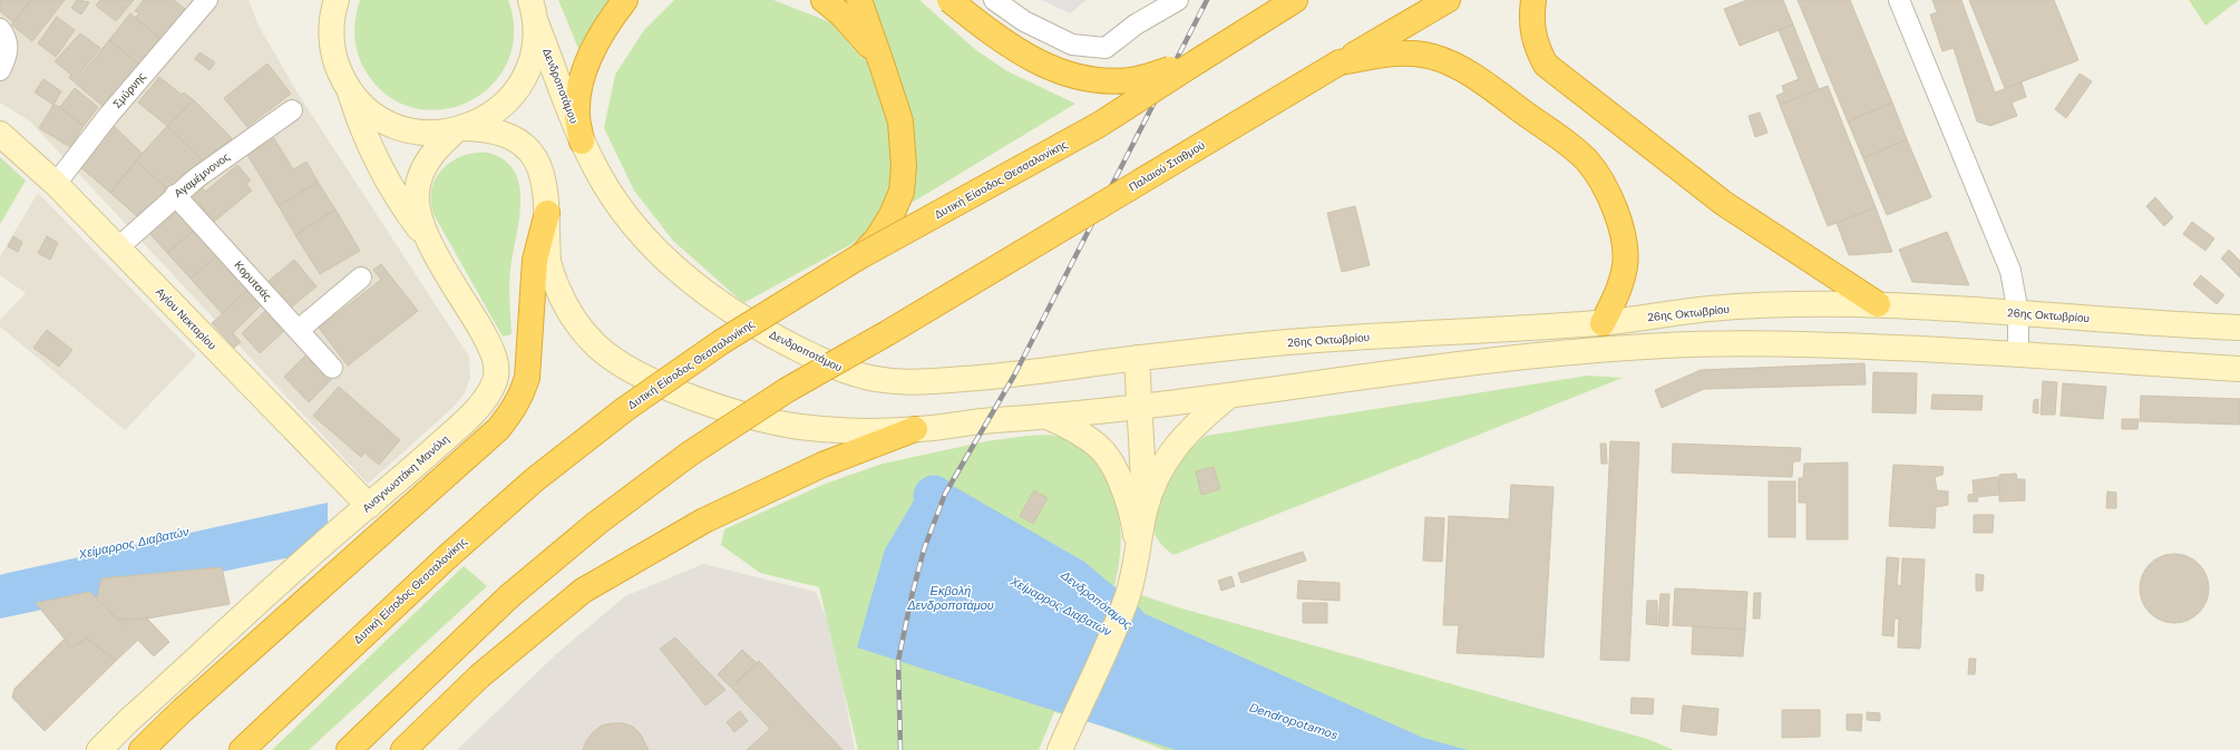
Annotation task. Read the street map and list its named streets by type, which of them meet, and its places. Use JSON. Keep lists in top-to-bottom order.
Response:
{
  "streets": {
    "highway": ["Παλαιού Σταθμού", "Δυτική Είσοδος Θεσσαλονίκης"],
    "main road": [
      "Δενδροποτάμου",
      "26ης Οκτωβρίου",
      "Αγίου Νεκταρίου",
      "Αναγνωστάκη Μανόλη"
    ],
    "street": ["Σμύρνης", "Αγαμέμνονος", "Κορυτσάς"]
  },
  "crossings": [
    ["Δενδροποτάμου", "26ης Οκτωβρίου"],
    ["Δενδροποτάμου", "Αναγνωστάκη Μανόλη"],
    ["Σμύρνης", "Αγίου Νεκταρίου"],
    ["Αγαμέμνονος", "Κορυτσάς"],
    ["Αγαμέμνονος", "Αγίου Νεκταρίου"],
    ["Αγίου Νεκταρίου", "Αναγνωστάκη Μανόλη"]
  ],
  "water": [
    "Χείμαρρος Διαβατών",
    "Εκβολή Δενδροποτάμου",
    "Δενδροπόταμος",
    "Dendropotamos"
  ]
}
